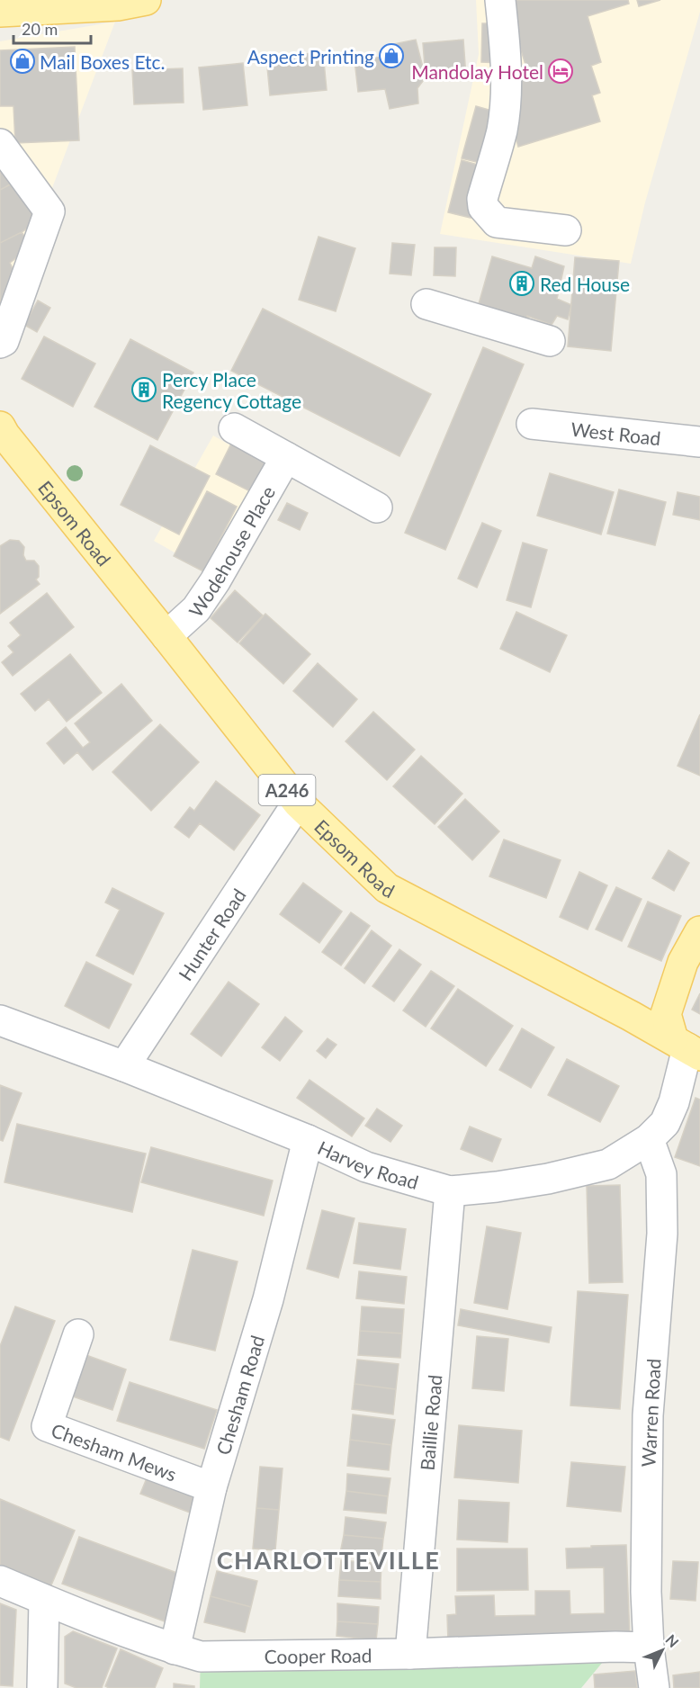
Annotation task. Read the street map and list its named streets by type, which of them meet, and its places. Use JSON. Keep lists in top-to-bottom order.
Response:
{
  "streets": {
    "main road": ["Epsom Road", "A246"],
    "street": [
      "West Road",
      "Wodehouse Place",
      "Hunter Road",
      "Harvey Road",
      "Chesham Road",
      "Warren Road",
      "Baillie Road",
      "Chesham Mews",
      "Cooper Road"
    ]
  },
  "crossings": [
    ["Epsom Road", "Wodehouse Place"],
    ["Epsom Road", "Hunter Road"],
    ["Epsom Road", "Harvey Road"],
    ["Hunter Road", "Harvey Road"],
    ["Harvey Road", "Chesham Road"],
    ["Harvey Road", "Warren Road"],
    ["Harvey Road", "Baillie Road"],
    ["Chesham Road", "Chesham Mews"],
    ["Chesham Road", "Cooper Road"],
    ["Warren Road", "Cooper Road"],
    ["Baillie Road", "Cooper Road"]
  ],
  "districts": ["CHARLOTTEVILLE"],
  "places": {
    "shop": ["Aspect Printing", "Mail Boxes Etc."],
    "hotel": ["Mandolay Hotel"],
    "building": ["Red House", "Percy Place Regency Cottage"]
  },
  "scale_bar": "20 m",
  "north": "top right"
}
